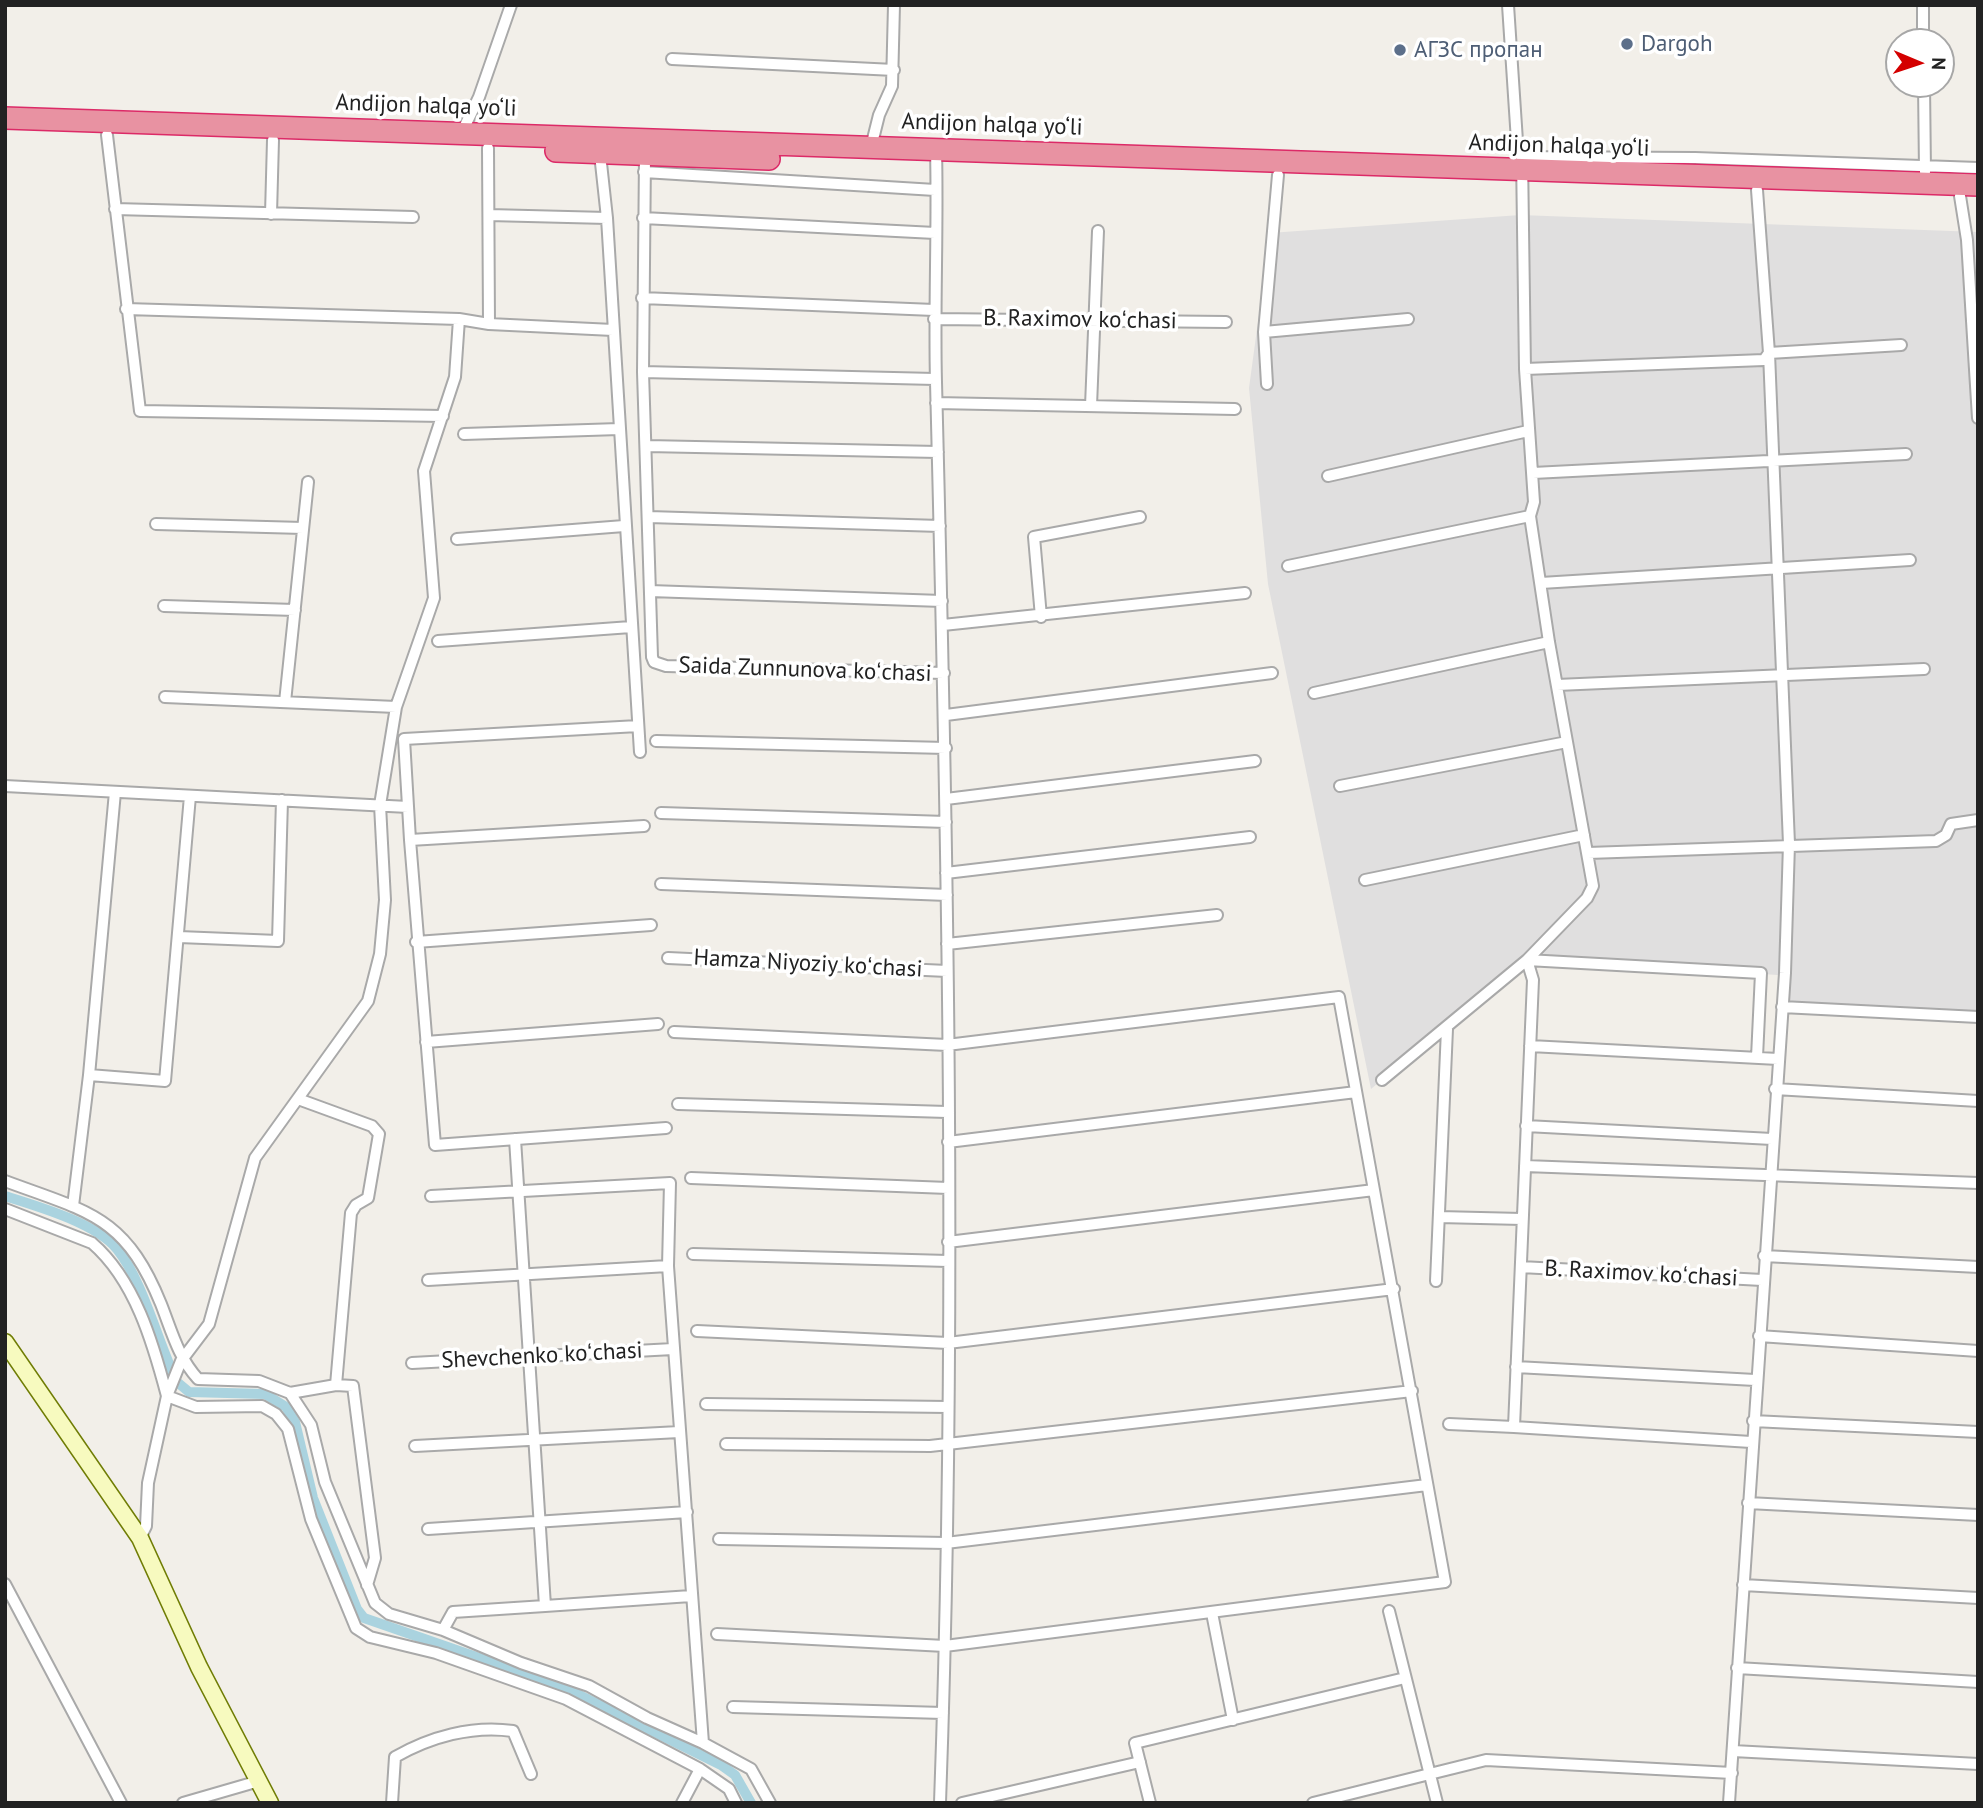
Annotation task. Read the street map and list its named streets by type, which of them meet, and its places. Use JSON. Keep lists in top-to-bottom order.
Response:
{
  "streets": {
    "highway": ["Andijon halqa yo‘li"],
    "street": [
      "B. Raximov koʻchasi",
      "Saida Zunnunova koʻchasi",
      "Hamza Niyoziy koʻchasi",
      "Shevchenko koʻchasi"
    ]
  },
  "places": ["Dargoh", "АГЗС пропан"],
  "north": "right"
}
